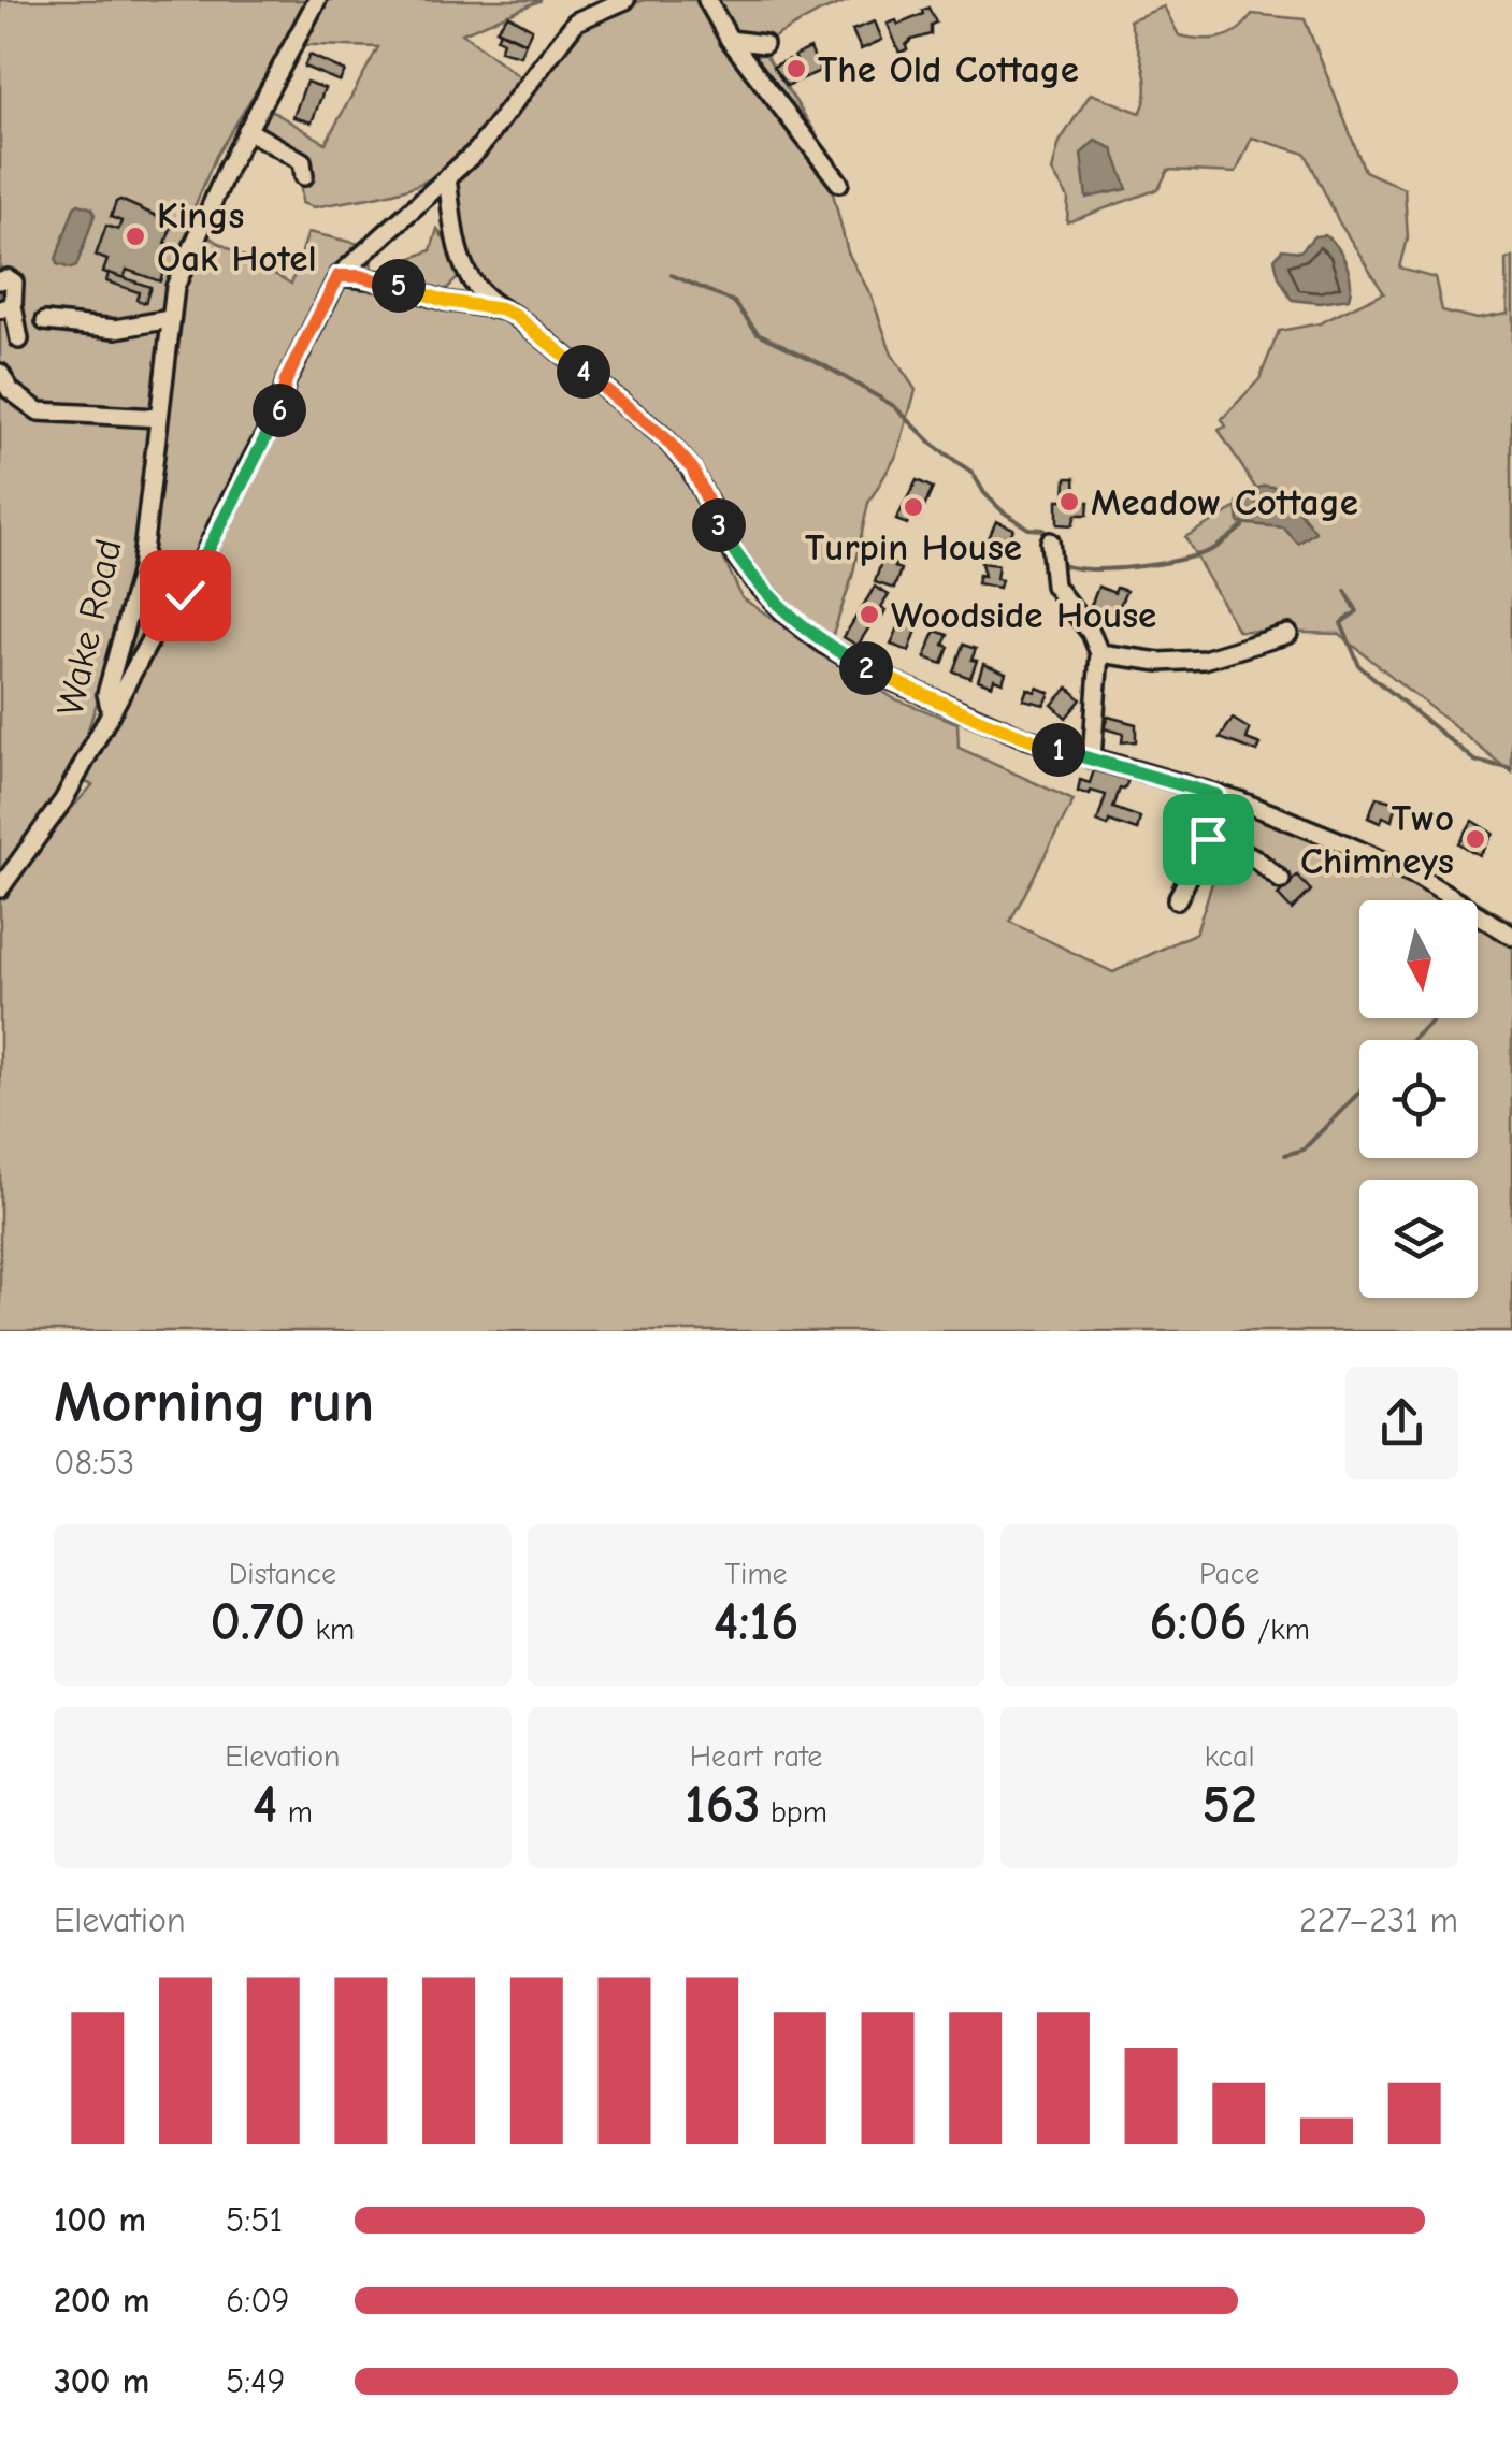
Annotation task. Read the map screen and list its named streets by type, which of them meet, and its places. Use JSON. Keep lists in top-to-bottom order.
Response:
{
  "streets": {
    "street": ["Wake Road"]
  },
  "places": [
    "The Old Cottage",
    "Kings Oak Hotel",
    "Meadow Cottage",
    "Turpin House",
    "Woodside House",
    "Two Chimneys"
  ],
  "north": "bottom",
  "page": {
    "pins": [
      "5",
      "4",
      "6",
      "3",
      "2",
      "1"
    ],
    "heading": ["Morning run", "08:53"],
    "stats": [
      ["Distance", "0.70 km"],
      ["Time", "4:16"],
      ["Pace", "6:06 /km"],
      ["Elevation", "4 m"],
      ["Heart rate", "163 bpm"],
      ["kcal", "52"]
    ],
    "chart": ["Elevation", "227–231 m"],
    "list": [
      {
        "name": "100 m",
        "note": "5:51"
      },
      {
        "name": "200 m",
        "note": "6:09"
      },
      {
        "name": "300 m",
        "note": "5:49"
      }
    ]
  }
}
